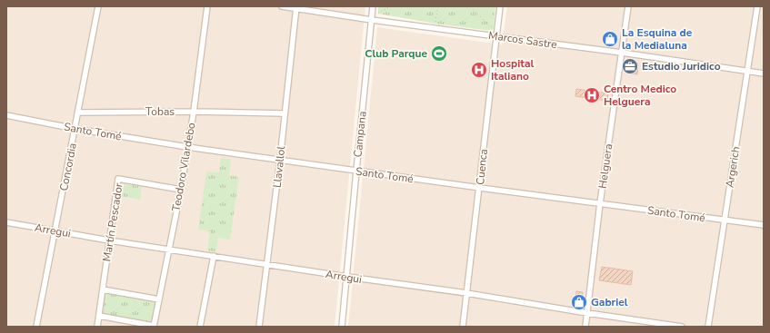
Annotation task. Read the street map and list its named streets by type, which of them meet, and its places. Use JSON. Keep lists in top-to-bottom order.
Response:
{
  "streets": {
    "street": [
      "Marcos Sastre",
      "Tobas",
      "Santo Tomé",
      "Campana",
      "Helguera",
      "Concordia",
      "Teodoro Vilardebo",
      "Llavallol",
      "Cuenca",
      "Argerich",
      "Martín Pescador",
      "Arregui"
    ]
  },
  "crossings": [
    ["Marcos Sastre", "Campana"],
    ["Marcos Sastre", "Helguera"],
    ["Marcos Sastre", "Llavallol"],
    ["Marcos Sastre", "Cuenca"],
    ["Marcos Sastre", "Argerich"],
    ["Tobas", "Concordia"],
    ["Tobas", "Teodoro Vilardebo"],
    ["Tobas", "Llavallol"],
    ["Santo Tomé", "Campana"],
    ["Santo Tomé", "Helguera"],
    ["Santo Tomé", "Concordia"],
    ["Santo Tomé", "Teodoro Vilardebo"],
    ["Santo Tomé", "Llavallol"],
    ["Santo Tomé", "Cuenca"],
    ["Santo Tomé", "Argerich"],
    ["Campana", "Arregui"],
    ["Helguera", "Arregui"],
    ["Concordia", "Arregui"],
    ["Teodoro Vilardebo", "Martín Pescador"],
    ["Teodoro Vilardebo", "Arregui"],
    ["Llavallol", "Arregui"],
    ["Cuenca", "Arregui"],
    ["Martín Pescador", "Arregui"]
  ],
  "places": {
    "shop": ["La Esquina de la Medialuna", "Gabriel"],
    "sports": ["Club Parque"],
    "office": ["Estudio Juridico"],
    "hospital": ["Hospital Italiano", "Centro Medico Helguera"]
  }
}
